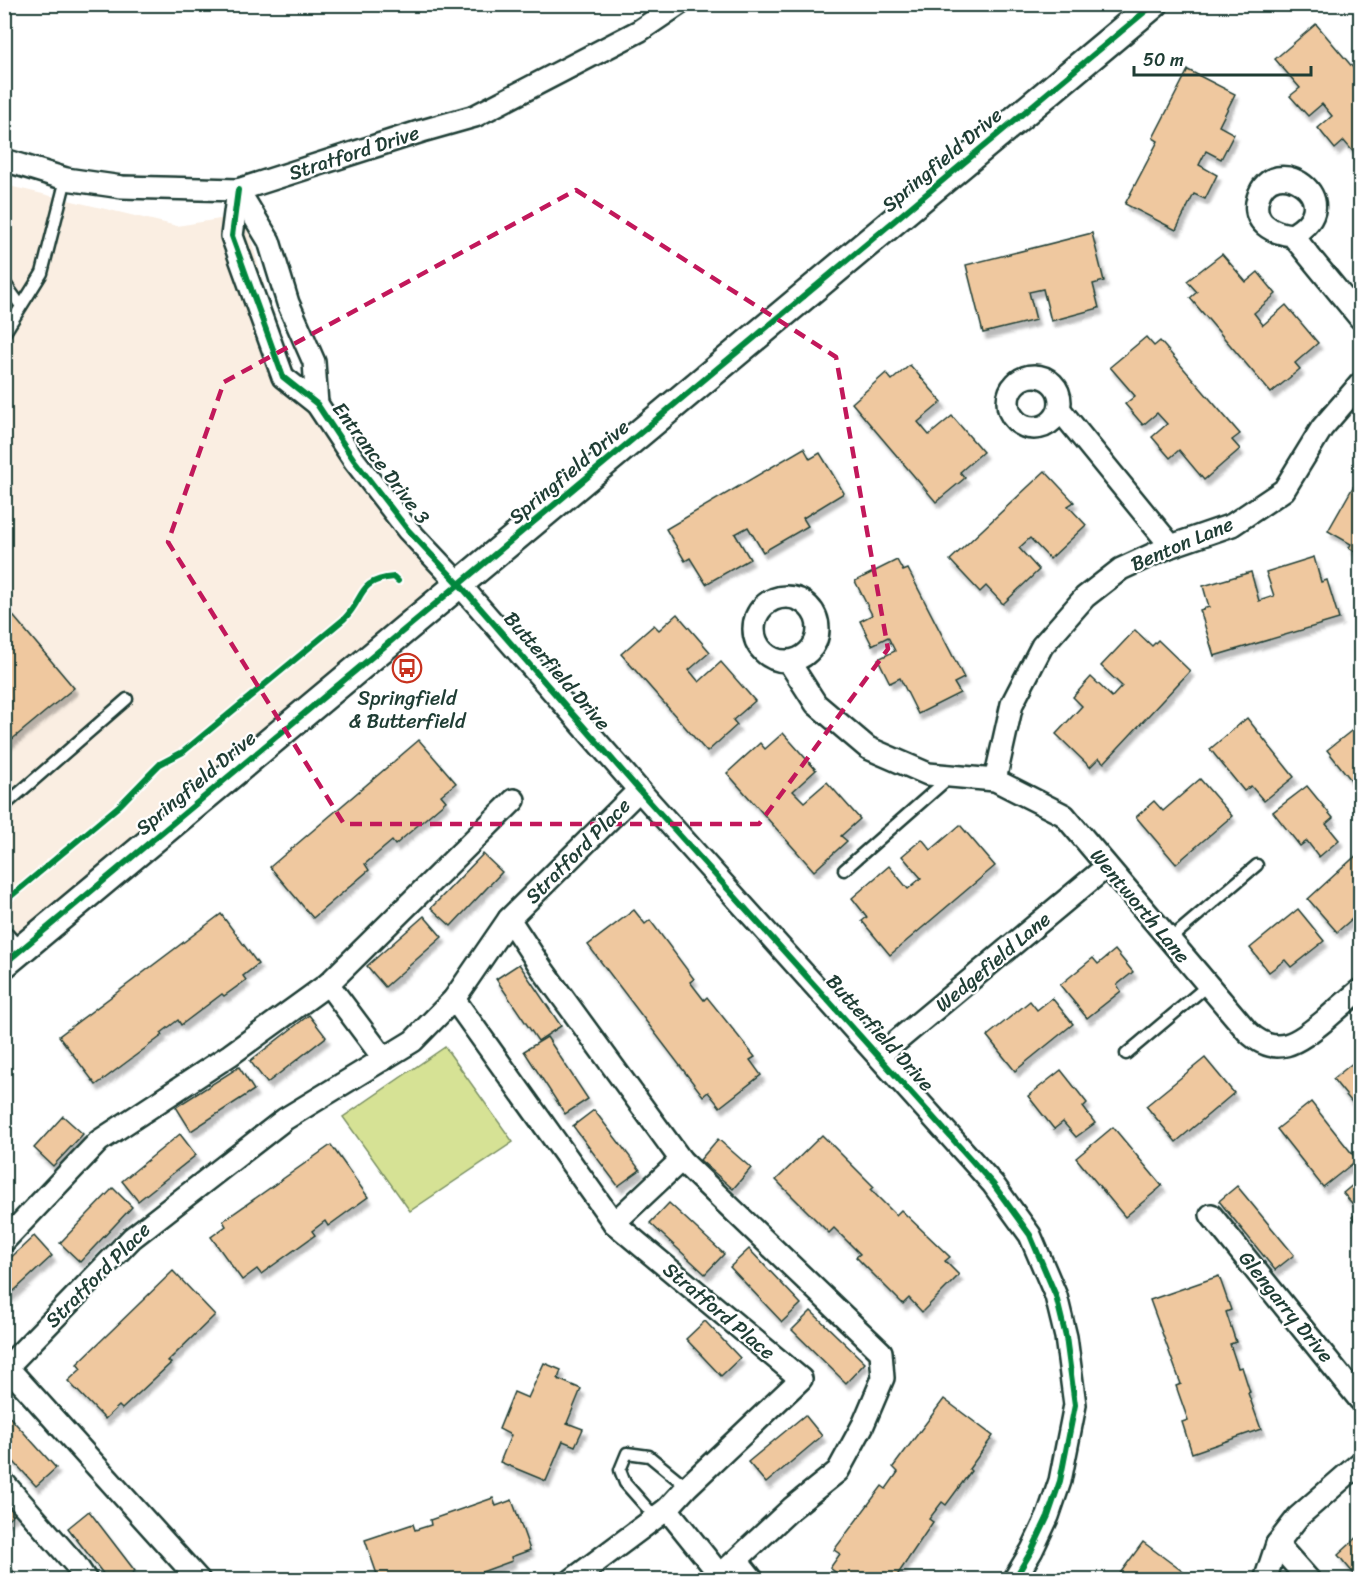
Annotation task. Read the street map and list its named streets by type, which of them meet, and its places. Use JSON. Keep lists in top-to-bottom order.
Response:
{
  "streets": {
    "street": [
      "Stratford Drive",
      "Springfield Drive",
      "Entrance Drive 3",
      "Benton Lane",
      "Butterfield Drive",
      "Stratford Place",
      "Wentworth Lane",
      "Wedgefield Lane",
      "Glengarry Drive"
    ]
  },
  "crossings": [
    ["Stratford Drive", "Entrance Drive 3"],
    ["Springfield Drive", "Entrance Drive 3"],
    ["Springfield Drive", "Butterfield Drive"],
    ["Entrance Drive 3", "Butterfield Drive"],
    ["Benton Lane", "Wentworth Lane"],
    ["Butterfield Drive", "Stratford Place"],
    ["Butterfield Drive", "Wedgefield Lane"],
    ["Wentworth Lane", "Wedgefield Lane"]
  ],
  "places": {
    "bus stop": ["Springfield & Butterfield"]
  },
  "scale_bar": "50 m"
}
